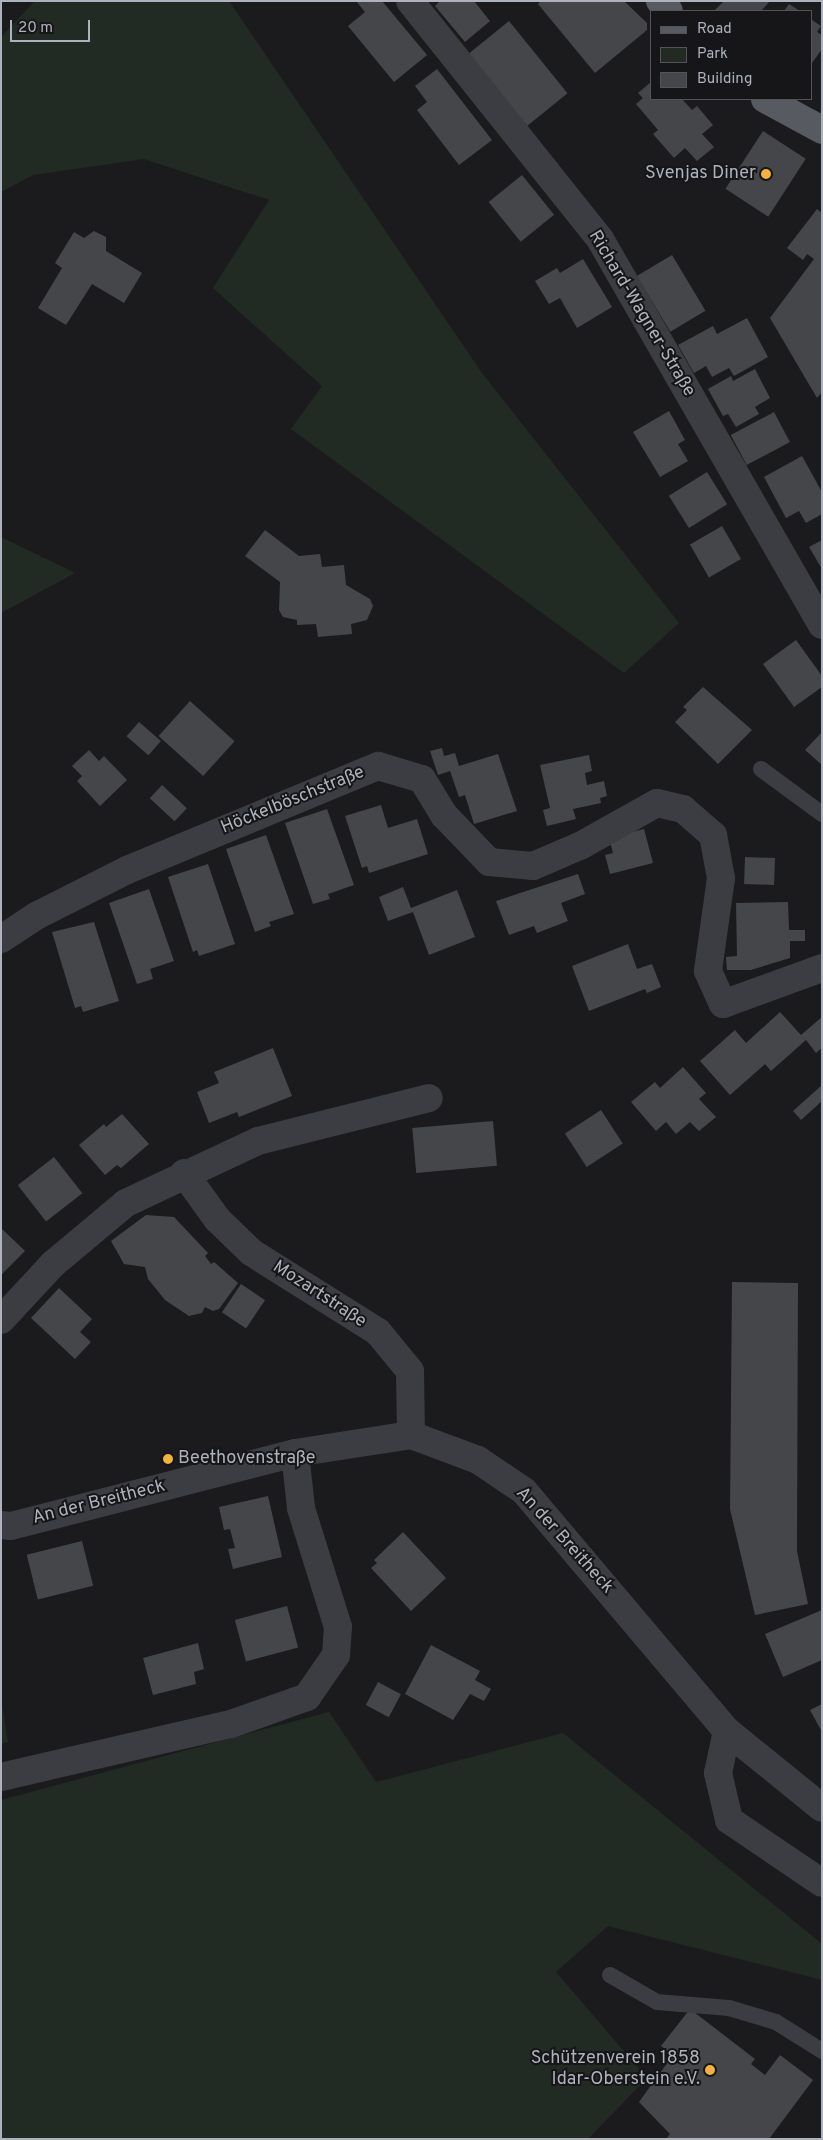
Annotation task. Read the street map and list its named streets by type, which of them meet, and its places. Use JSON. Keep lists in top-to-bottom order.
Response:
{
  "streets": {
    "street": [
      "Richard-Wagner-Straße",
      "Höckelböschstraße",
      "Mozartstraße",
      "An der Breitheck"
    ]
  },
  "crossings": [
    ["Mozartstraße", "An der Breitheck"]
  ],
  "places": ["Svenjas Diner", "Beethovenstraße", "Schützenverein 1858 Idar-Oberstein e.V."],
  "legend": ["Road", "Park", "Building"],
  "scale_bar": "20 m"
}
